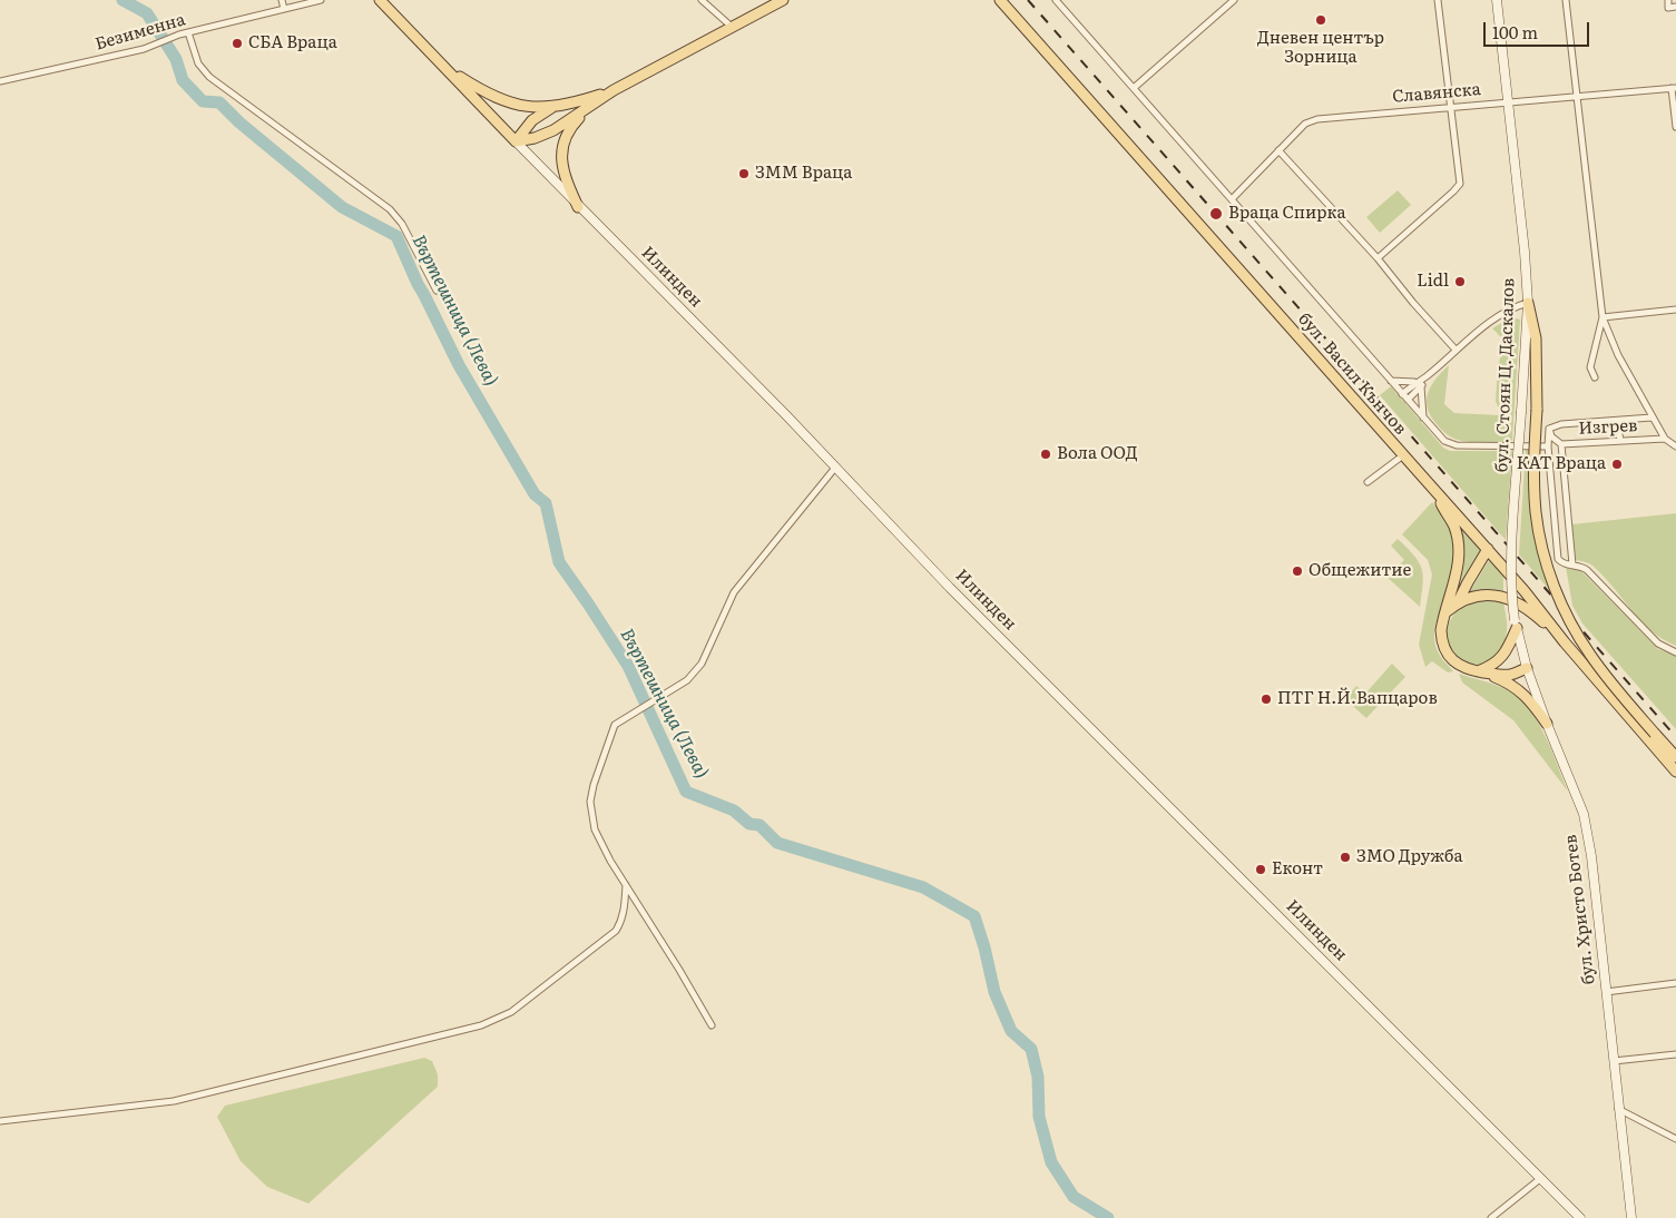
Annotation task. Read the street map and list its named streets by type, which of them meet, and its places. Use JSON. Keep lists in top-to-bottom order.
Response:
{
  "streets": {
    "main road": ["Илинден", "бул. Васил Кънчов"],
    "street": [
      "Безименна",
      "Славянска",
      "бул. Стоян Ц. Даскалов",
      "Изгрев",
      "бул. Христо Ботев"
    ]
  },
  "crossings": [
    ["Славянска", "бул. Стоян Ц. Даскалов"],
    ["бул. Стоян Ц. Даскалов", "бул. Христо Ботев"]
  ],
  "water": ["Въртешница (Лева)"],
  "places": [
    "Дневен център Зорница",
    "СБА Враца",
    "ЗММ Враца",
    "Враца Спирка",
    "Lidl",
    "Вола ООД",
    "КАТ Враца",
    "Общежитие",
    "ПТГ Н.Й.Вапцаров",
    "ЗМО Дружба",
    "Еконт"
  ],
  "scale_bar": "100 m"
}
